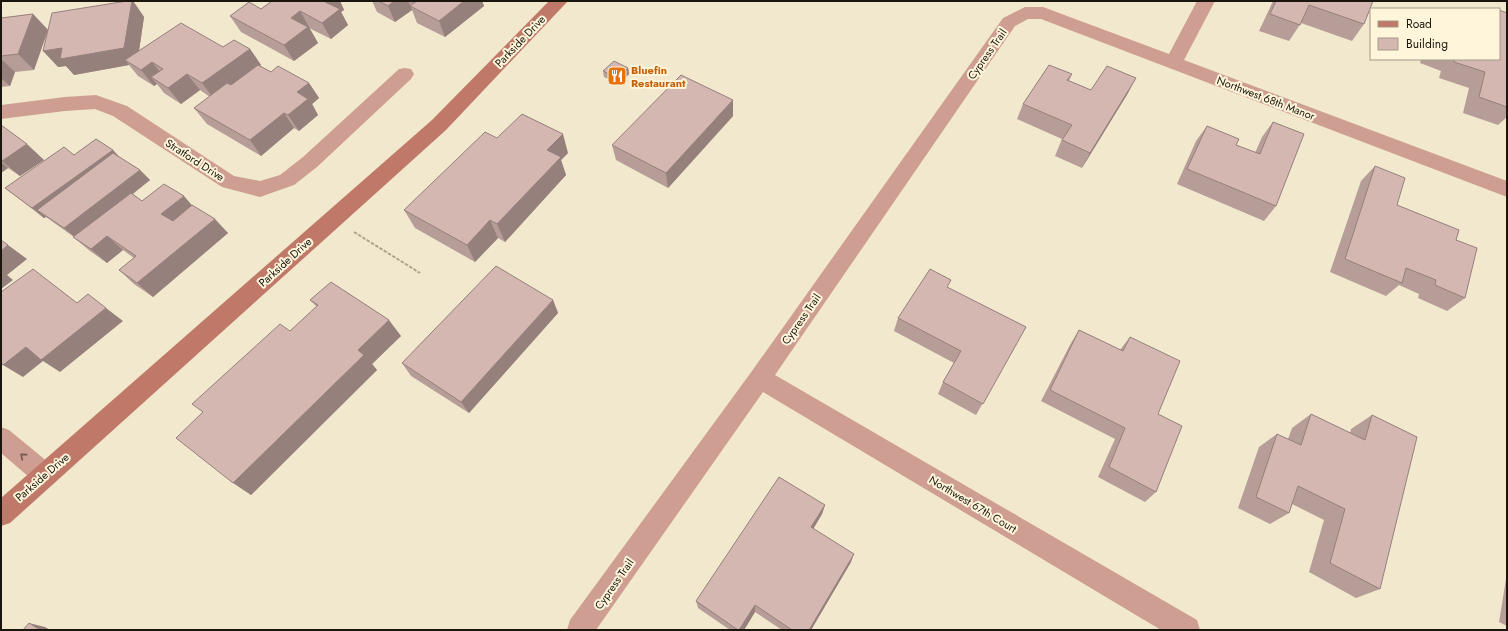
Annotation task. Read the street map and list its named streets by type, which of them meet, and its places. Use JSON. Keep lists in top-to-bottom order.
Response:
{
  "streets": {
    "street": [
      "Parkside Drive",
      "Cypress Trail",
      "Northwest 68th Manor",
      "Stratford Drive",
      "Northwest 67th Court"
    ]
  },
  "crossings": [
    ["Cypress Trail", "Northwest 68th Manor"],
    ["Cypress Trail", "Northwest 67th Court"]
  ],
  "places": {
    "restaurant": ["Bluefin Restaurant"]
  },
  "legend": ["Road", "Building"]
}
